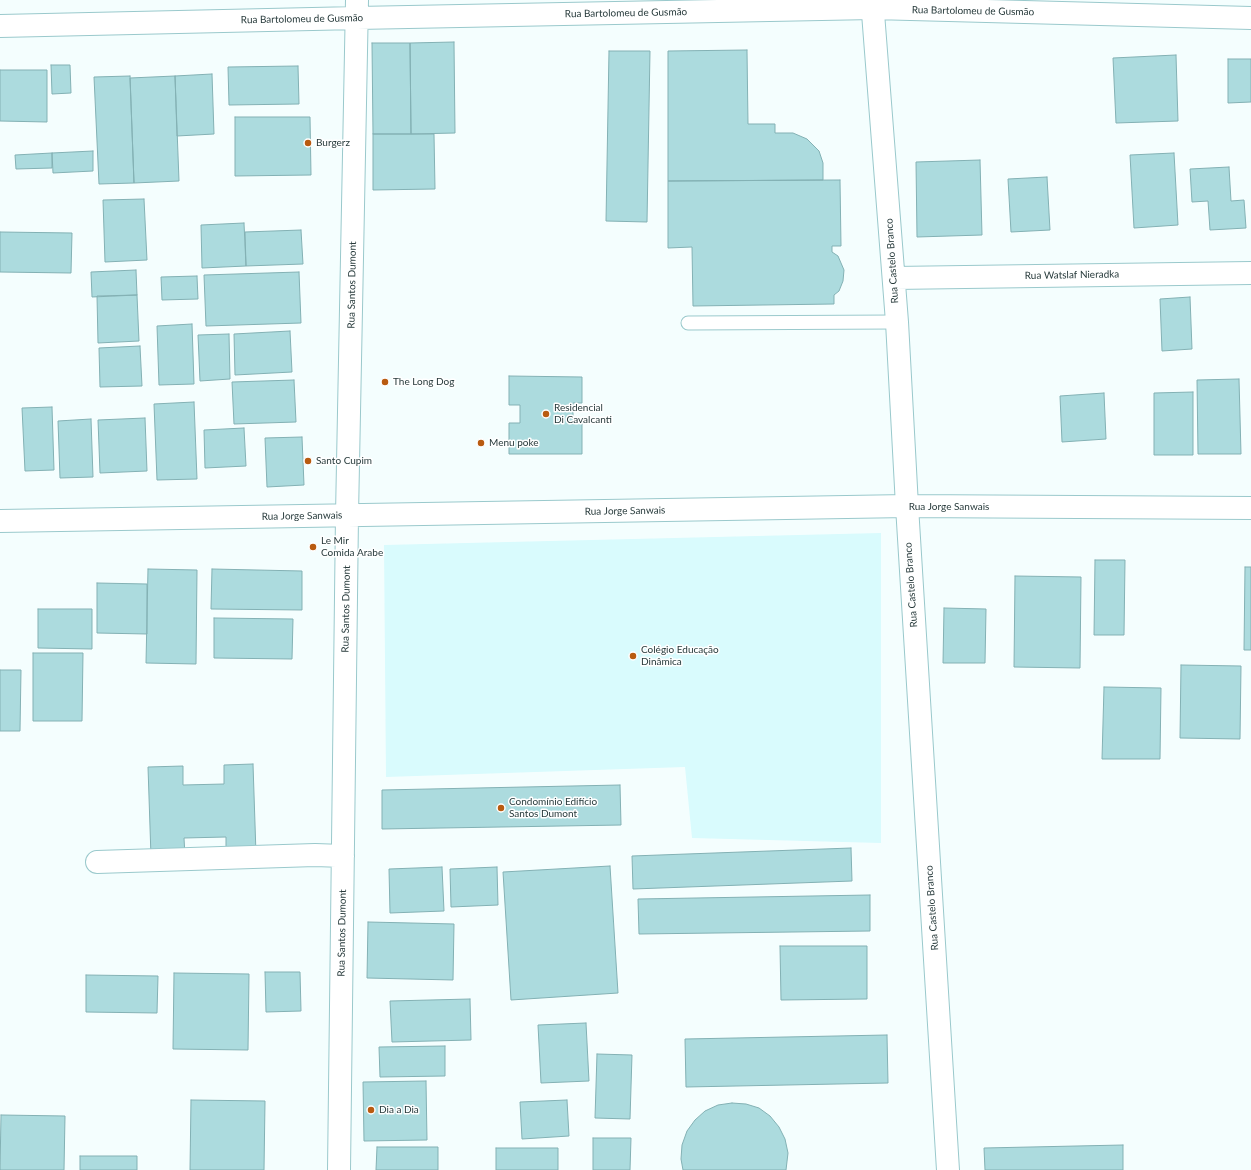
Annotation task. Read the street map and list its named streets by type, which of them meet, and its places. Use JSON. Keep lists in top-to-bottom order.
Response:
{
  "streets": {
    "street": [
      "Rua Bartolomeu de Gusmão",
      "Rua Castelo Branco",
      "Rua Watslaf Nieradka",
      "Rua Santos Dumont",
      "Rua Jorge Sanwais"
    ]
  },
  "crossings": [
    ["Rua Bartolomeu de Gusmão", "Rua Castelo Branco"],
    ["Rua Bartolomeu de Gusmão", "Rua Santos Dumont"],
    ["Rua Castelo Branco", "Rua Watslaf Nieradka"],
    ["Rua Castelo Branco", "Rua Jorge Sanwais"],
    ["Rua Santos Dumont", "Rua Jorge Sanwais"]
  ],
  "places": [
    "Burgerz",
    "The Long Dog",
    "Residencial Di Cavalcanti",
    "Menu poke",
    "Santo Cupim",
    "Le Mir Comida Arabe",
    "Colégio Educação Dinâmica",
    "Condomínio Edifício Santos Dumont",
    "Dia a Dia"
  ]
}
